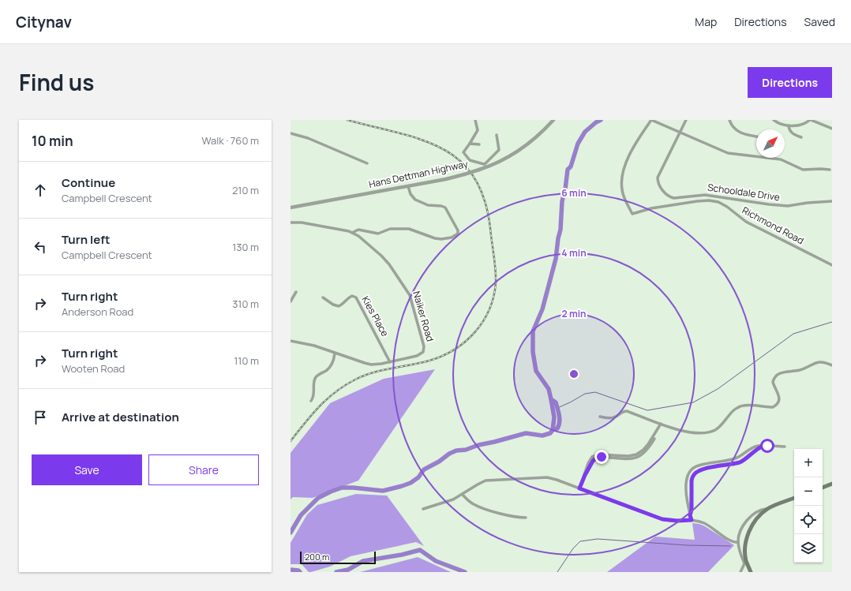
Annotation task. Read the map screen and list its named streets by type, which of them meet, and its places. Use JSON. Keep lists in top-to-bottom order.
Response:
{
  "streets": {
    "street": [
      "Hans Dettman Highway",
      "Schooldale Drive",
      "Richmond Road",
      "Kies Place",
      "Naiker Road"
    ]
  },
  "crossings": [
    ["Kies Place", "Naiker Road"]
  ],
  "scale_bar": "200 m",
  "north": "top right",
  "page": {
    "header": "Citynav",
    "nav": ["Map", "Directions", "Saved"],
    "title": "Find us",
    "buttons": [
      "Directions",
      ["Save", "Share"]
    ],
    "heading": ["10 min", "Walk · 760 m"],
    "list": [
      ["Continue", "Campbell Crescent", "210 m"],
      ["Turn left", "Campbell Crescent", "130 m"],
      ["Turn right", "Anderson Road", "310 m"],
      ["Turn right", "Wooten Road", "110 m"],
      "Arrive at destination"
    ],
    "map_buttons": ["+", "−"],
    "scale": "200 m"
  },
  "rings": ["6 min", "4 min", "2 min"]
}
